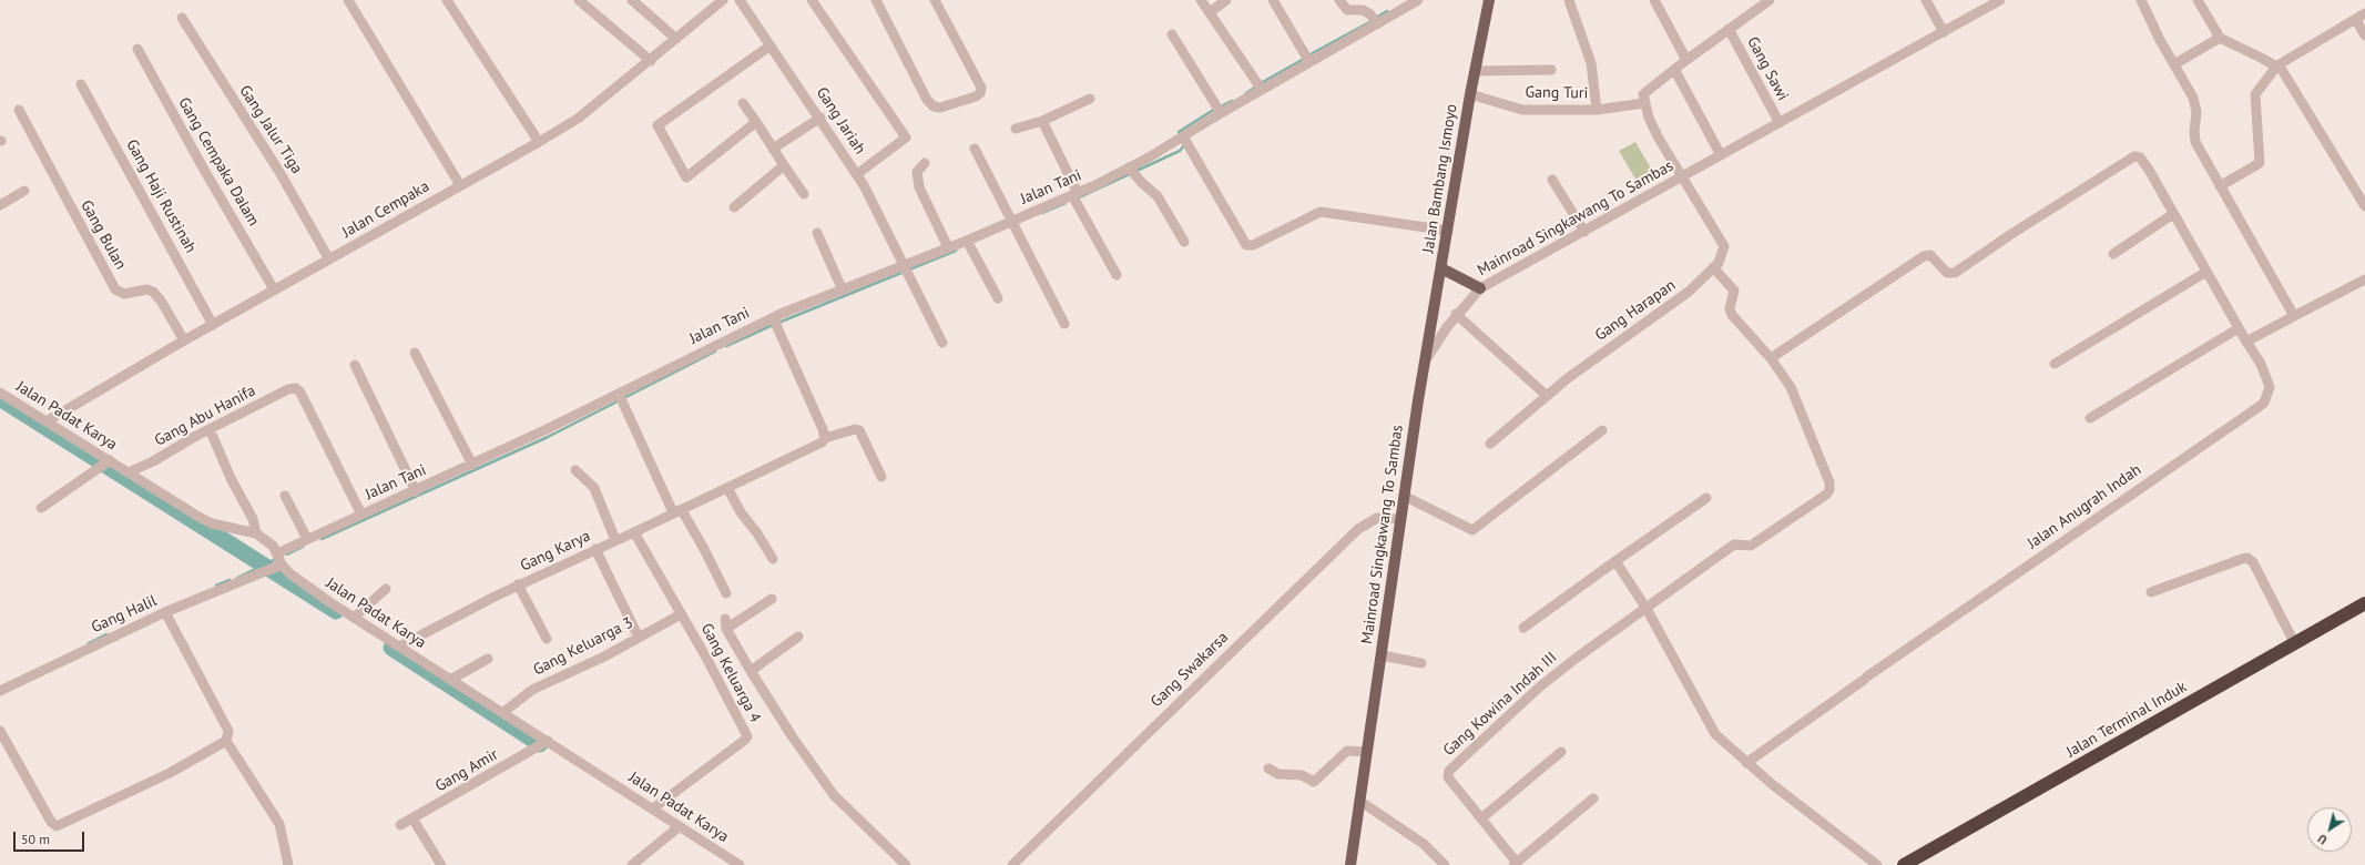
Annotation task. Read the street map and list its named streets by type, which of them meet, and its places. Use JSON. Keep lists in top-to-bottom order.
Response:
{
  "streets": {
    "highway": ["Jalan Terminal Induk"],
    "main road": ["Jalan Bambang Ismoyo", "Mainroad Singkawang To Sambas"],
    "street": [
      "Gang Sawi",
      "Gang Turi",
      "Gang Jariah",
      "Gang Jalur Tiga",
      "Gang Cempaka Dalam",
      "Jalan Tani",
      "Gang Haji Rustinah",
      "Jalan Cempaka",
      "Gang Bulan",
      "Gang Harapan",
      "Jalan Padat Karya",
      "Gang Abu Hanifa",
      "Jalan Anugrah Indah",
      "Gang Karya",
      "Gang Halil",
      "Gang Keluarga 3",
      "Gang Swakarsa",
      "Gang Keluarga 4",
      "Gang Kowina Indah III",
      "Gang Amir"
    ]
  },
  "crossings": [
    ["Gang Sawi", "Mainroad Singkawang To Sambas"],
    ["Gang Turi", "Jalan Bambang Ismoyo"],
    ["Gang Jariah", "Jalan Tani"],
    ["Gang Jalur Tiga", "Jalan Cempaka"],
    ["Gang Cempaka Dalam", "Jalan Cempaka"],
    ["Jalan Bambang Ismoyo", "Mainroad Singkawang To Sambas"],
    ["Jalan Tani", "Jalan Padat Karya"],
    ["Jalan Tani", "Gang Abu Hanifa"],
    ["Jalan Tani", "Gang Halil"],
    ["Gang Haji Rustinah", "Jalan Cempaka"],
    ["Jalan Cempaka", "Gang Bulan"],
    ["Jalan Cempaka", "Jalan Padat Karya"],
    ["Mainroad Singkawang To Sambas", "Gang Harapan"],
    ["Mainroad Singkawang To Sambas", "Gang Swakarsa"],
    ["Jalan Padat Karya", "Gang Abu Hanifa"],
    ["Jalan Padat Karya", "Gang Karya"],
    ["Jalan Padat Karya", "Gang Halil"],
    ["Jalan Padat Karya", "Gang Keluarga 3"],
    ["Jalan Padat Karya", "Gang Keluarga 4"],
    ["Jalan Padat Karya", "Gang Amir"],
    ["Jalan Anugrah Indah", "Gang Kowina Indah III"],
    ["Gang Keluarga 3", "Gang Keluarga 4"]
  ],
  "scale_bar": "50 m",
  "north": "bottom left"
}
